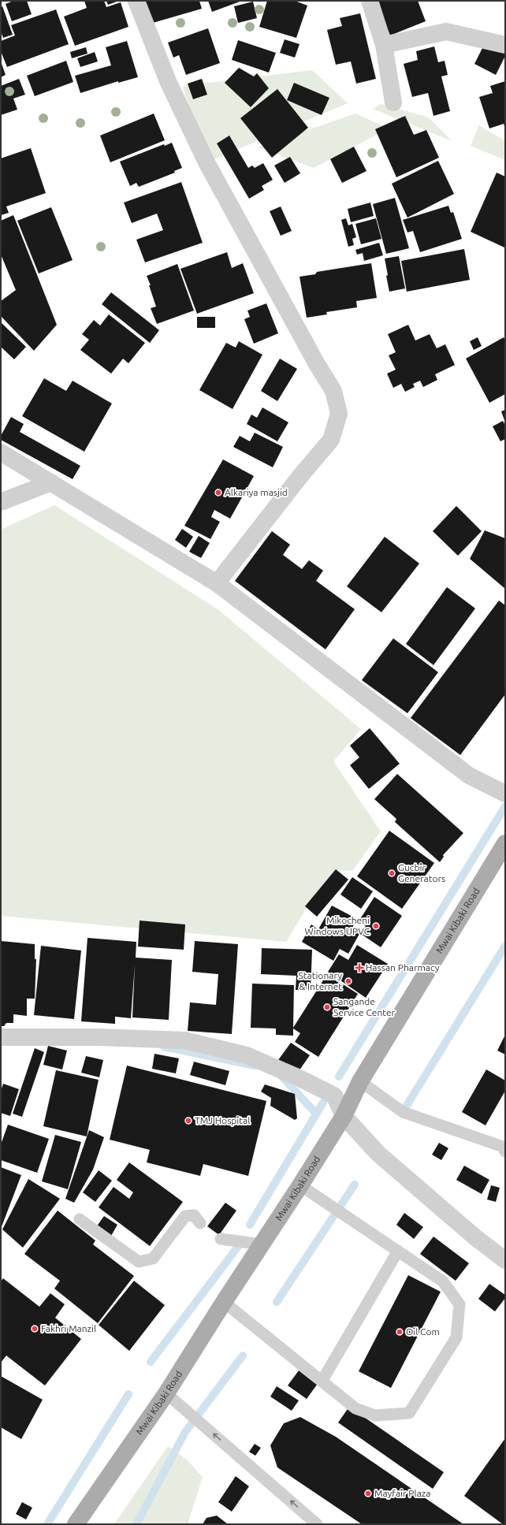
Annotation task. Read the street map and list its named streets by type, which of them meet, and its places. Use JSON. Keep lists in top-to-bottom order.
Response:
{
  "streets": {
    "main road": ["Mwai Kibaki Road"]
  },
  "places": {
    "other": [
      "Alkariya masjid",
      "Gucbir Generators",
      "Mikocheni Windows UPVC",
      "Stationary & Internet",
      "Sangande Service Center",
      "TMJ Hospital",
      "Fakhri Manzil",
      "Oil Com",
      "Mayfair Plaza"
    ],
    "health": ["Hassan Pharmacy"]
  }
}
